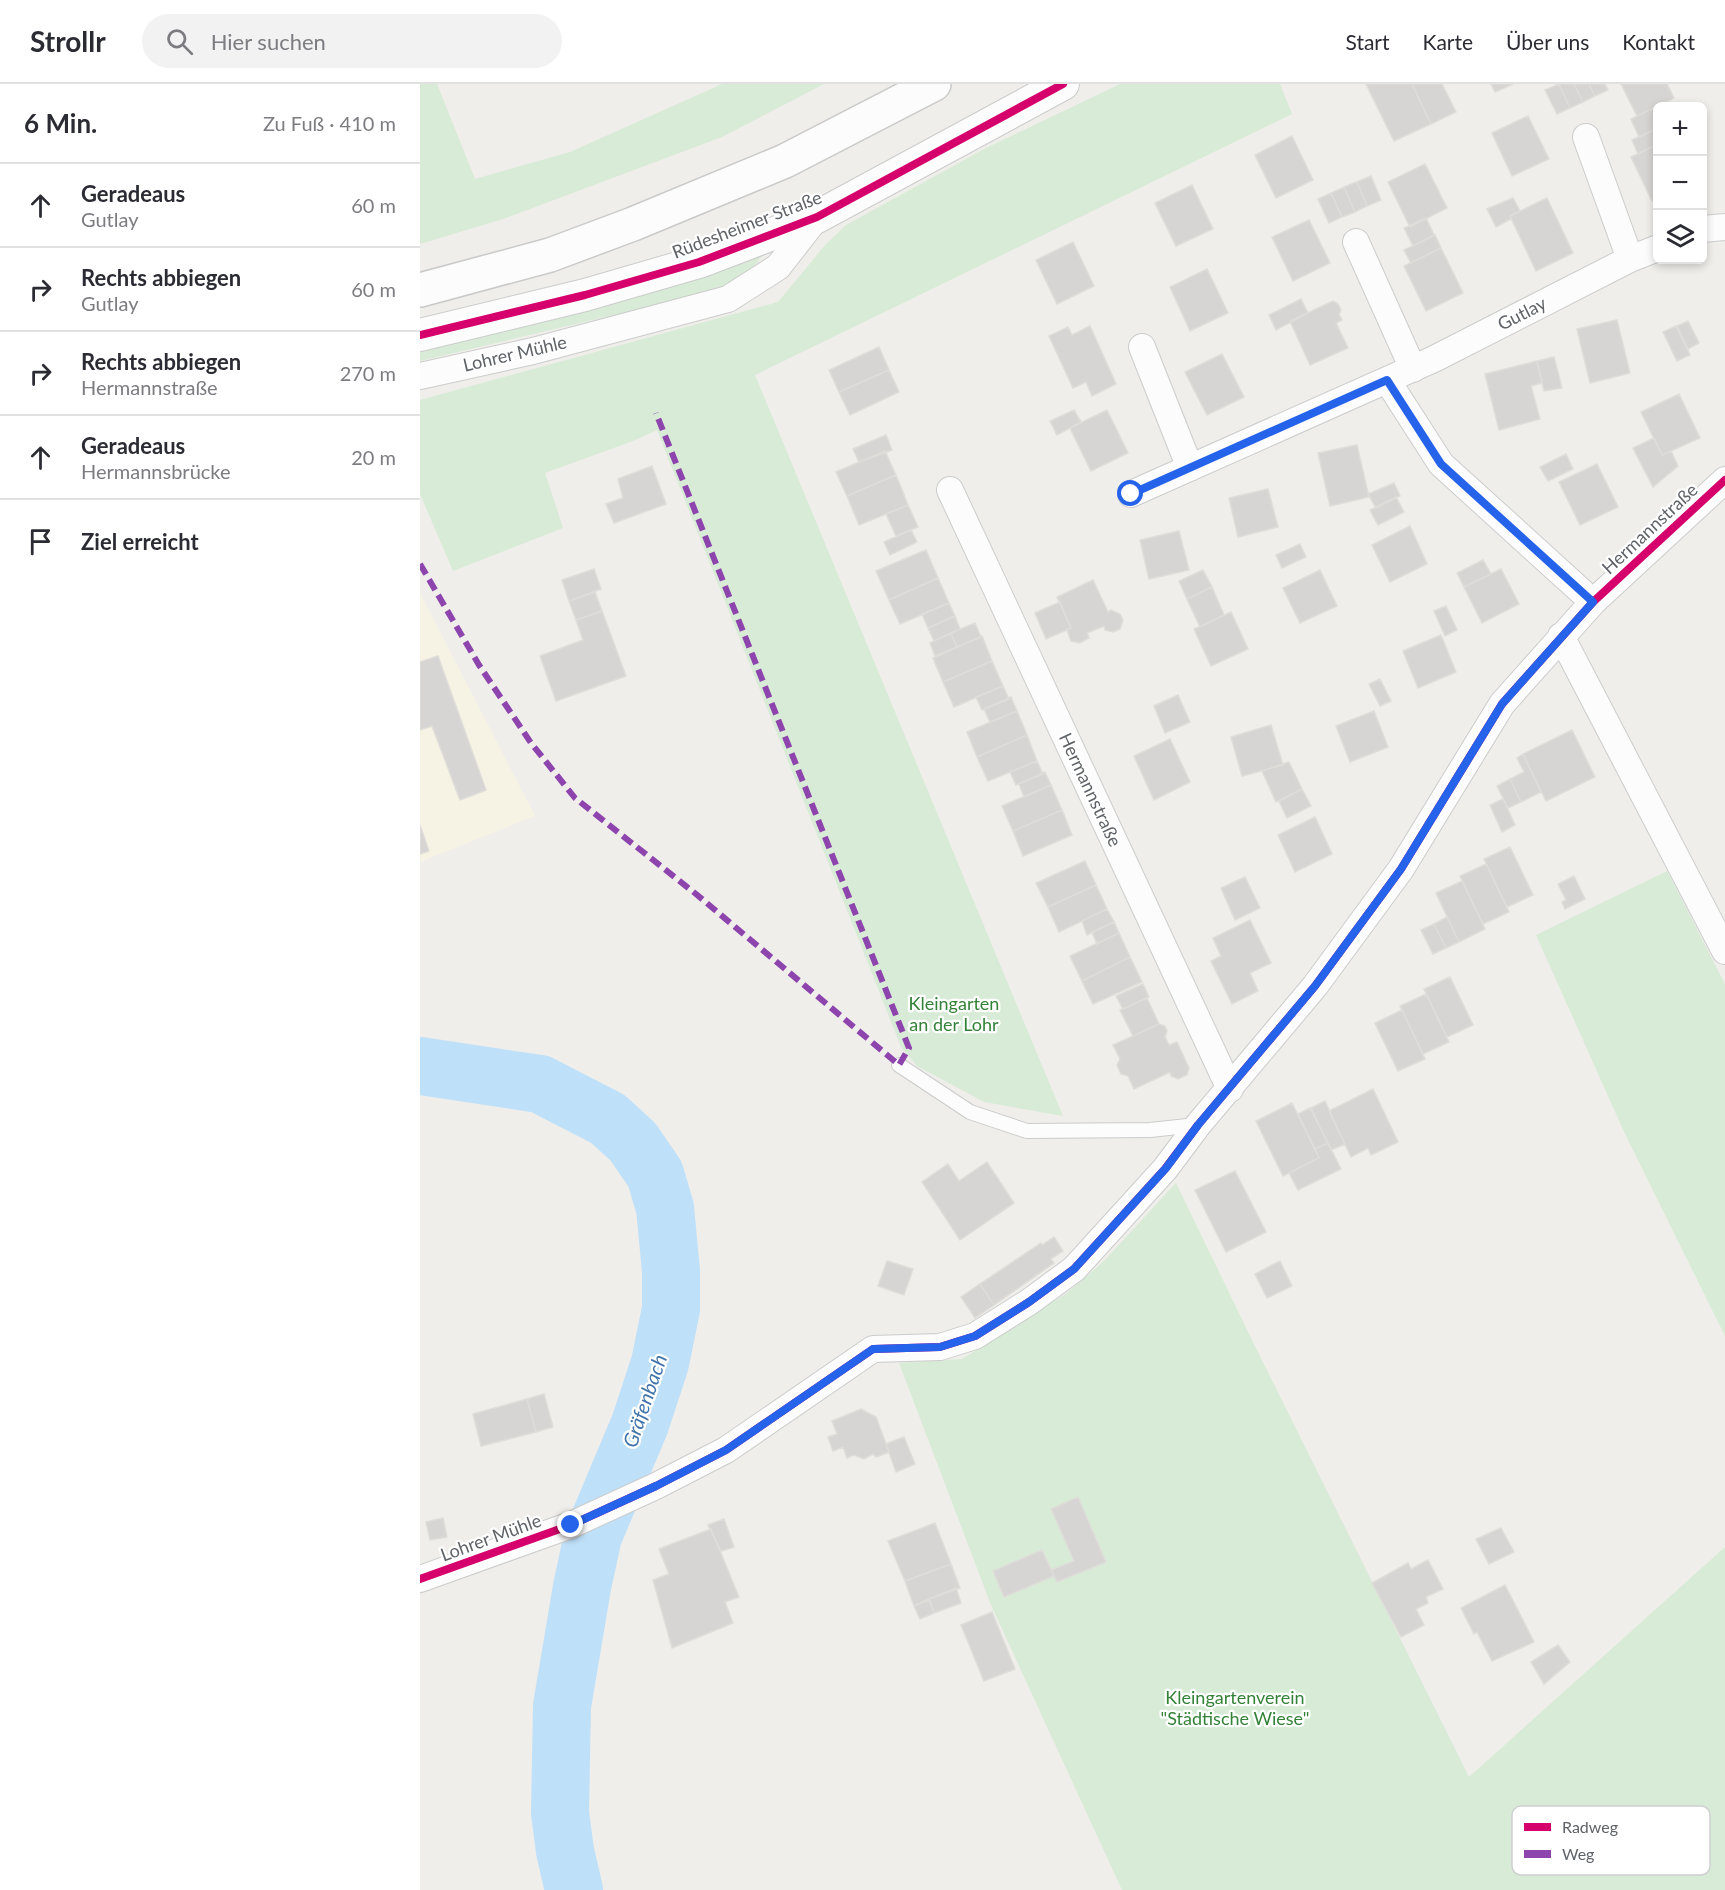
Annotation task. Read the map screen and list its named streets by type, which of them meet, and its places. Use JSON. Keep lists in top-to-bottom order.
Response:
{
  "streets": {
    "street": [
      "Rüdesheimer Straße",
      "Gutlay",
      "Lohrer Mühle",
      "Hermannstraße"
    ]
  },
  "crossings": [
    ["Rüdesheimer Straße", "Lohrer Mühle"],
    ["Lohrer Mühle", "Hermannstraße"]
  ],
  "water": ["Gräfenbach"],
  "parks": ["Kleingarten an der Lohr", "Kleingartenverein \"Städtische Wiese\""],
  "legend": ["Radweg", "Weg"],
  "page": {
    "header": "Strollr",
    "search": "Hier suchen",
    "nav": [
      "Start",
      "Karte",
      "Über uns",
      "Kontakt"
    ],
    "heading": ["6 Min.", "Zu Fuß · 410 m"],
    "map_buttons": ["+", "−"],
    "list": [
      ["Geradeaus", "Gutlay", "60 m"],
      ["Rechts abbiegen", "Gutlay", "60 m"],
      ["Rechts abbiegen", "Hermannstraße", "270 m"],
      ["Geradeaus", "Hermannsbrücke", "20 m"],
      "Ziel erreicht"
    ]
  }
}
